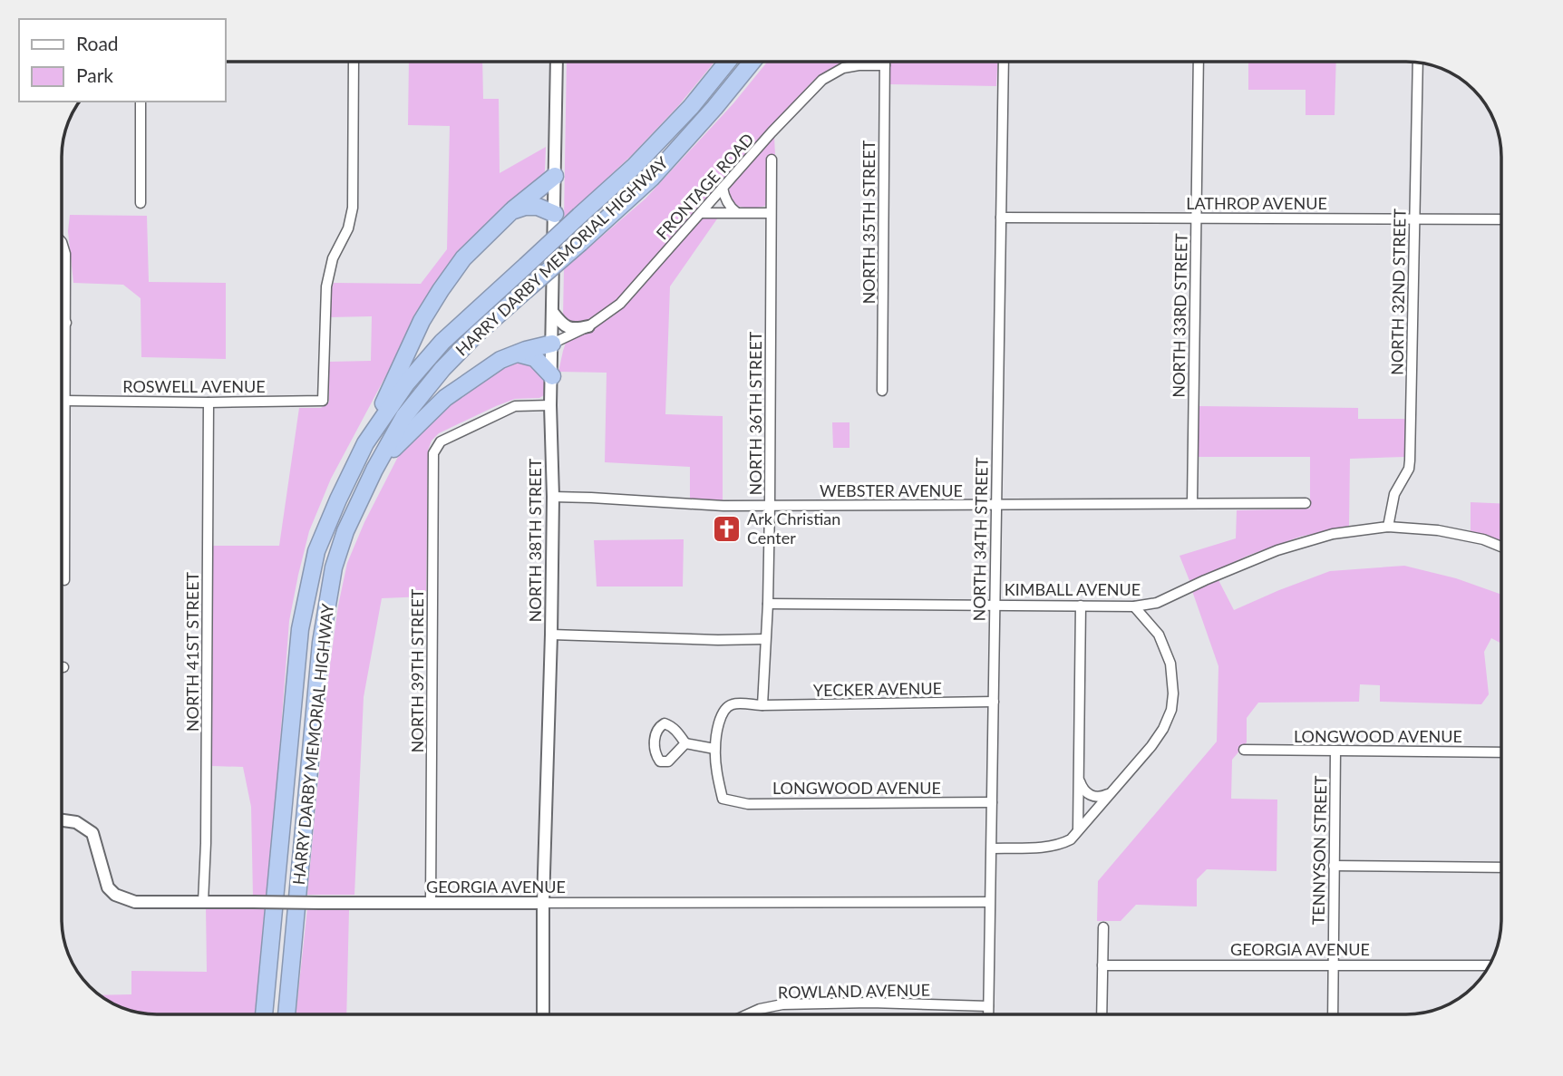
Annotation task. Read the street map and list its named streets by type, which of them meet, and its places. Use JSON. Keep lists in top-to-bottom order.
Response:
{
  "streets": {
    "highway": ["HARRY DARBY MEMORIAL HIGHWAY"],
    "street": [
      "FRONTAGE ROAD",
      "LATHROP AVENUE",
      "NORTH 35TH STREET",
      "NORTH 32ND STREET",
      "NORTH 33RD STREET",
      "ROSWELL AVENUE",
      "NORTH 36TH STREET",
      "WEBSTER AVENUE",
      "NORTH 34TH STREET",
      "NORTH 38TH STREET",
      "KIMBALL AVENUE",
      "NORTH 41ST STREET",
      "NORTH 39TH STREET",
      "YECKER AVENUE",
      "LONGWOOD AVENUE",
      "TENNYSON STREET",
      "GEORGIA AVENUE",
      "ROWLAND AVENUE"
    ]
  },
  "crossings": [
    ["FRONTAGE ROAD", "NORTH 35TH STREET"],
    ["FRONTAGE ROAD", "NORTH 38TH STREET"],
    ["LATHROP AVENUE", "NORTH 32ND STREET"],
    ["LATHROP AVENUE", "NORTH 33RD STREET"],
    ["LATHROP AVENUE", "NORTH 34TH STREET"],
    ["NORTH 32ND STREET", "KIMBALL AVENUE"],
    ["NORTH 33RD STREET", "WEBSTER AVENUE"],
    ["ROSWELL AVENUE", "NORTH 41ST STREET"],
    ["NORTH 36TH STREET", "WEBSTER AVENUE"],
    ["NORTH 36TH STREET", "KIMBALL AVENUE"],
    ["NORTH 36TH STREET", "YECKER AVENUE"],
    ["WEBSTER AVENUE", "NORTH 34TH STREET"],
    ["WEBSTER AVENUE", "NORTH 38TH STREET"],
    ["NORTH 34TH STREET", "KIMBALL AVENUE"],
    ["NORTH 34TH STREET", "YECKER AVENUE"],
    ["NORTH 34TH STREET", "LONGWOOD AVENUE"],
    ["NORTH 34TH STREET", "GEORGIA AVENUE"],
    ["NORTH 34TH STREET", "ROWLAND AVENUE"],
    ["NORTH 38TH STREET", "NORTH 39TH STREET"],
    ["NORTH 38TH STREET", "GEORGIA AVENUE"],
    ["NORTH 41ST STREET", "GEORGIA AVENUE"],
    ["NORTH 39TH STREET", "GEORGIA AVENUE"],
    ["YECKER AVENUE", "LONGWOOD AVENUE"],
    ["LONGWOOD AVENUE", "TENNYSON STREET"],
    ["TENNYSON STREET", "GEORGIA AVENUE"]
  ],
  "places": {
    "church": ["Ark Christian Center"]
  },
  "legend": ["Road", "Park"]
}
